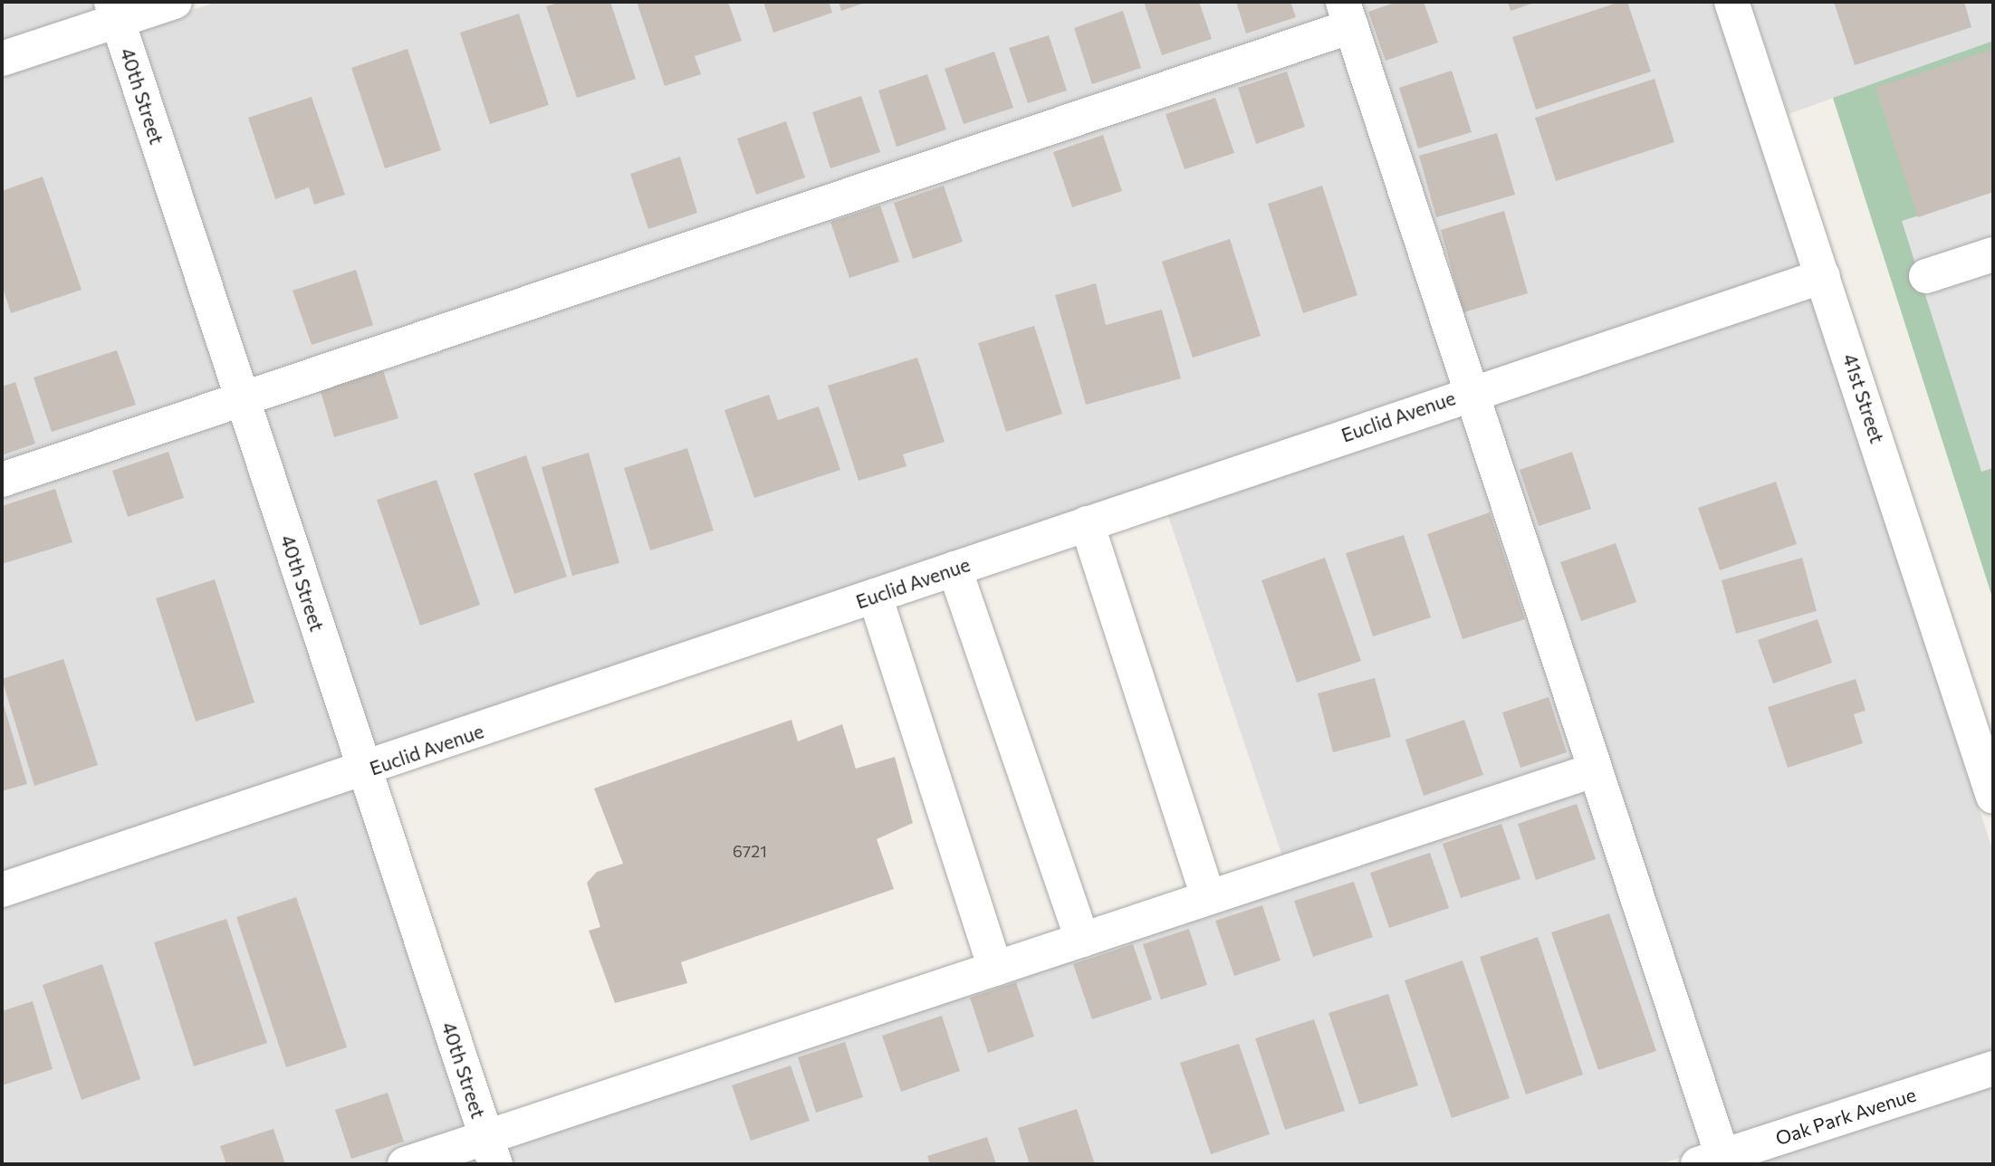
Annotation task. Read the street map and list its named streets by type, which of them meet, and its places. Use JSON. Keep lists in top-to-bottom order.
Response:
{
  "streets": {
    "street": [
      "40th Street",
      "41st Street",
      "Euclid Avenue",
      "Oak Park Avenue"
    ]
  },
  "crossings": [
    ["40th Street", "Euclid Avenue"],
    ["41st Street", "Euclid Avenue"]
  ],
  "house_numbers": ["6721"]
}
